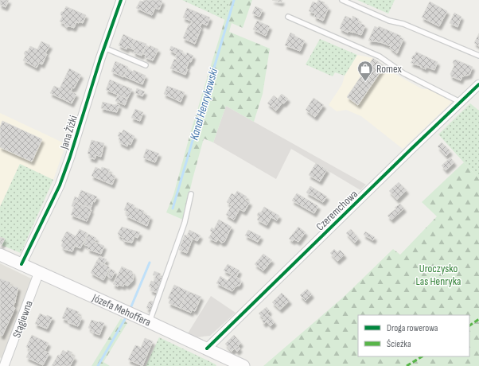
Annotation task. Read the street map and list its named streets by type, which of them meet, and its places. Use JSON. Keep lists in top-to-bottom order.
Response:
{
  "streets": {
    "street": [
      "Jana Żiżki",
      "Czeremchowa",
      "Józefa Mehoffera",
      "Stągiewna"
    ]
  },
  "crossings": [
    ["Jana Żiżki", "Józefa Mehoffera"],
    ["Czeremchowa", "Józefa Mehoffera"],
    ["Józefa Mehoffera", "Stągiewna"]
  ],
  "water": ["Kanał Henrykowski"],
  "parks": ["Uroczysko Las Henryka"],
  "places": {
    "shop": ["Romex"]
  },
  "legend": ["Droga rowerowa", "Ścieżka"]
}
